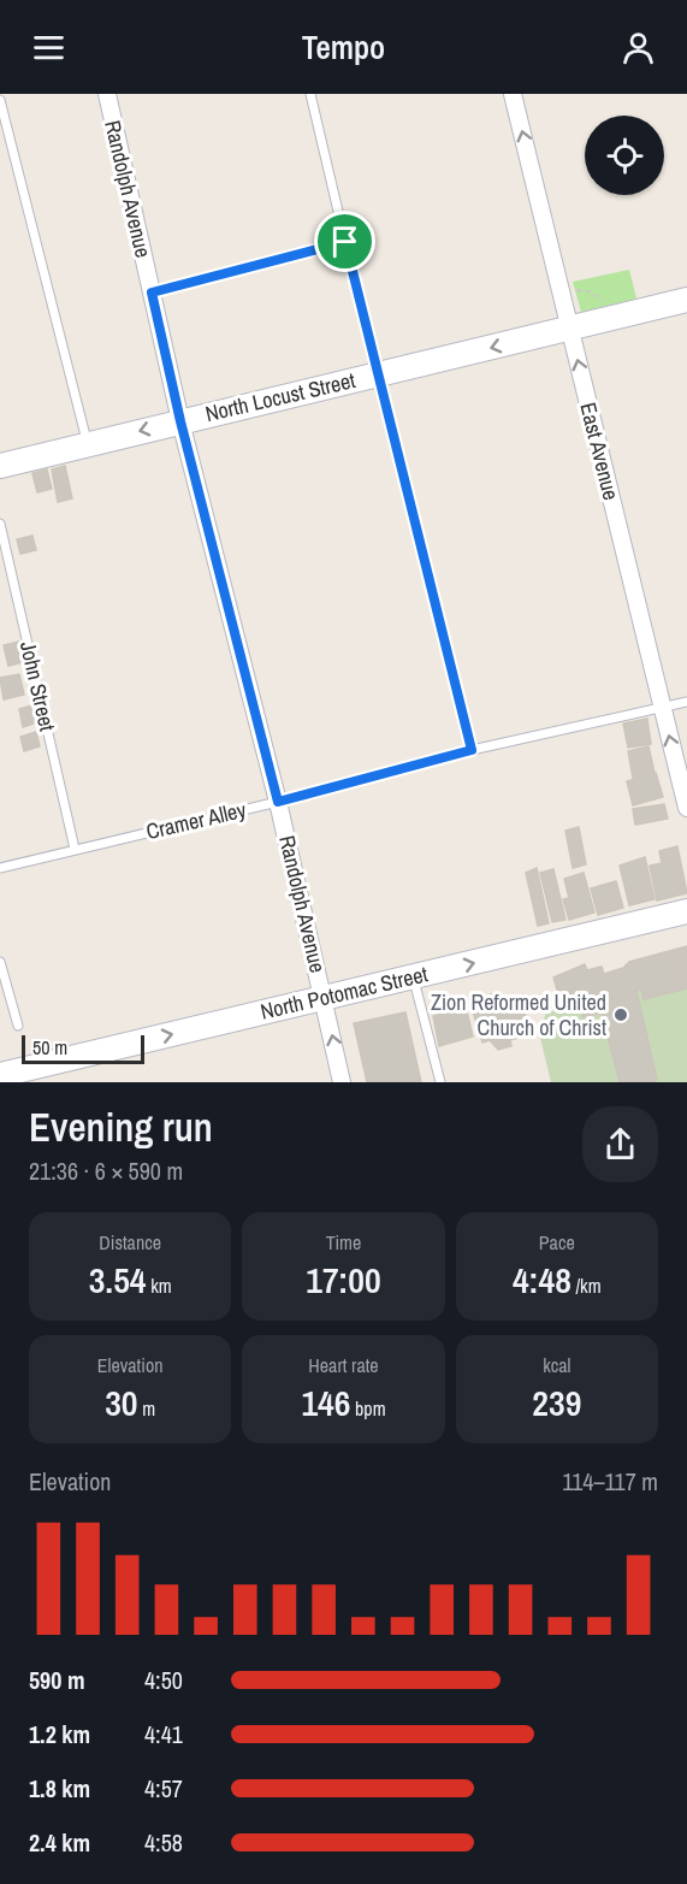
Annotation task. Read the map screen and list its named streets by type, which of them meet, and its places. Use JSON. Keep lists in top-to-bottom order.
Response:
{
  "streets": {
    "main road": ["North Locust Street", "North Potomac Street"],
    "street": ["Randolph Avenue", "East Avenue"],
    "lane": ["John Street", "Cramer Alley"]
  },
  "crossings": [
    ["Randolph Avenue", "North Locust Street"],
    ["Randolph Avenue", "Cramer Alley"],
    ["Randolph Avenue", "North Potomac Street"],
    ["North Locust Street", "East Avenue"],
    ["East Avenue", "Cramer Alley"],
    ["John Street", "Cramer Alley"]
  ],
  "one_way": ["North Locust Street", "East Avenue", "North Potomac Street"],
  "places": ["Zion Reformed United Church of Christ"],
  "scale_bar": "50 m",
  "page": {
    "header": "Tempo",
    "scale": "50 m",
    "heading": ["Evening run", "21:36 · 6 × 590 m"],
    "stats": [
      ["Distance", "3.54 km"],
      ["Time", "17:00"],
      ["Pace", "4:48 /km"],
      ["Elevation", "30 m"],
      ["Heart rate", "146 bpm"],
      ["kcal", "239"]
    ],
    "chart": ["Elevation", "114–117 m"],
    "list": [
      {
        "name": "590 m",
        "note": "4:50"
      },
      {
        "name": "1.2 km",
        "note": "4:41"
      },
      {
        "name": "1.8 km",
        "note": "4:57"
      },
      {
        "name": "2.4 km",
        "note": "4:58"
      }
    ]
  }
}
